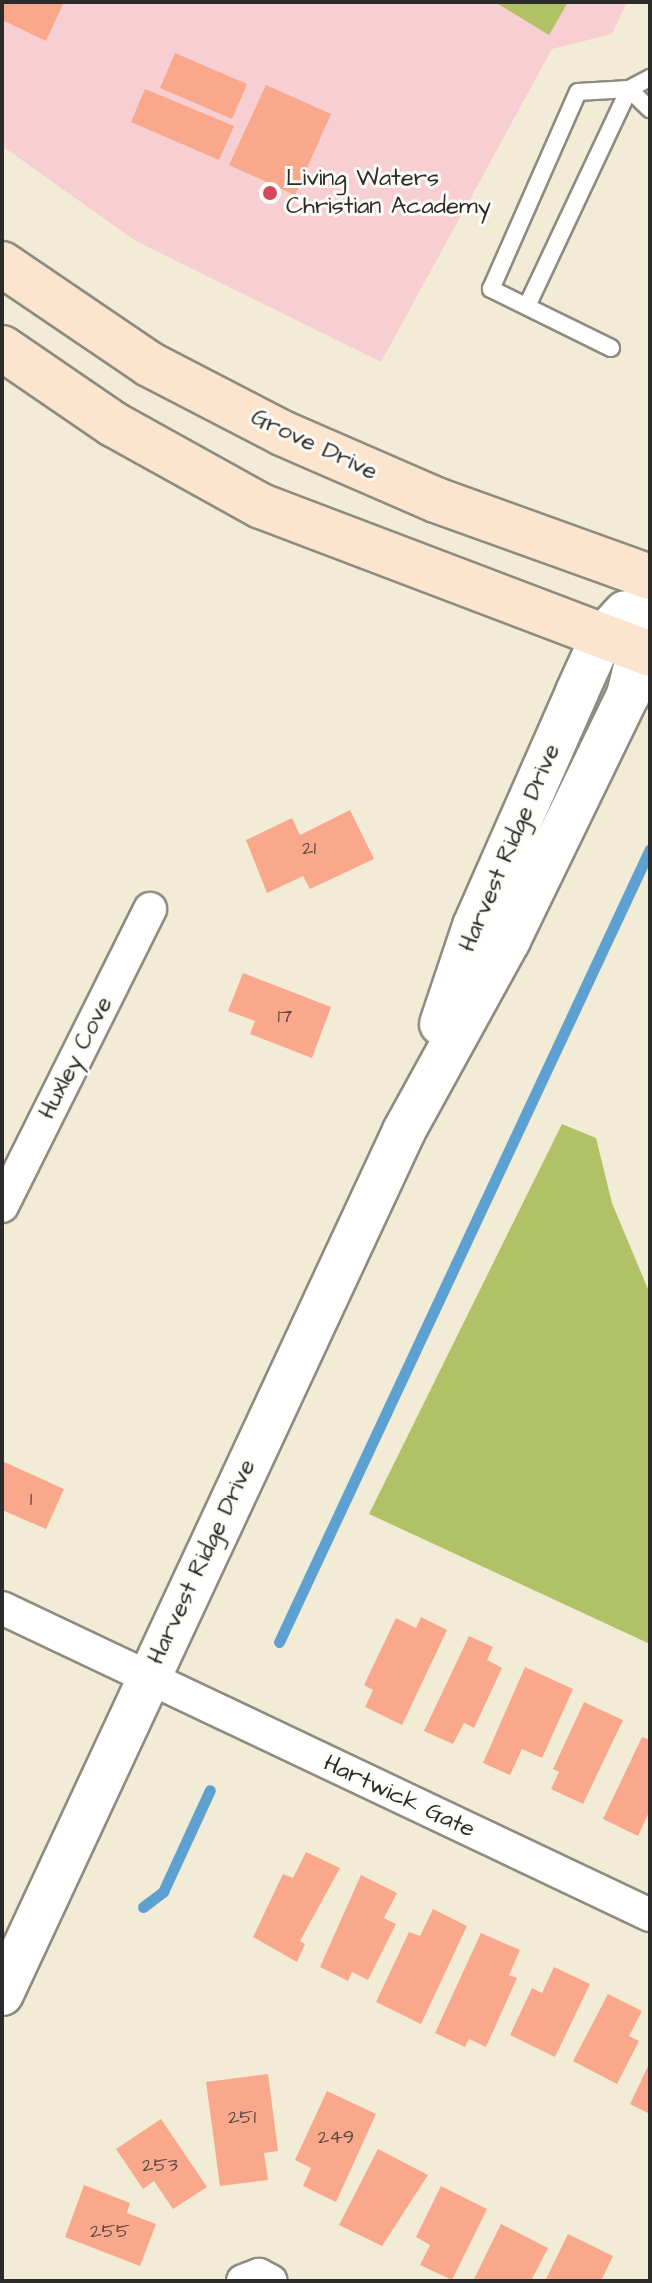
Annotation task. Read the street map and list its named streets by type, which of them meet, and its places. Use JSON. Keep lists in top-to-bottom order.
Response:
{
  "streets": {
    "main road": ["Grove Drive"],
    "street": ["Harvest Ridge Drive", "Huxley Cove", "Hartwick Gate"]
  },
  "crossings": [
    ["Harvest Ridge Drive", "Hartwick Gate"]
  ],
  "places": ["Living Waters Christian Academy"],
  "house_numbers": [
    "21",
    "17",
    "1",
    "251",
    "249",
    "253",
    "255"
  ]
}
